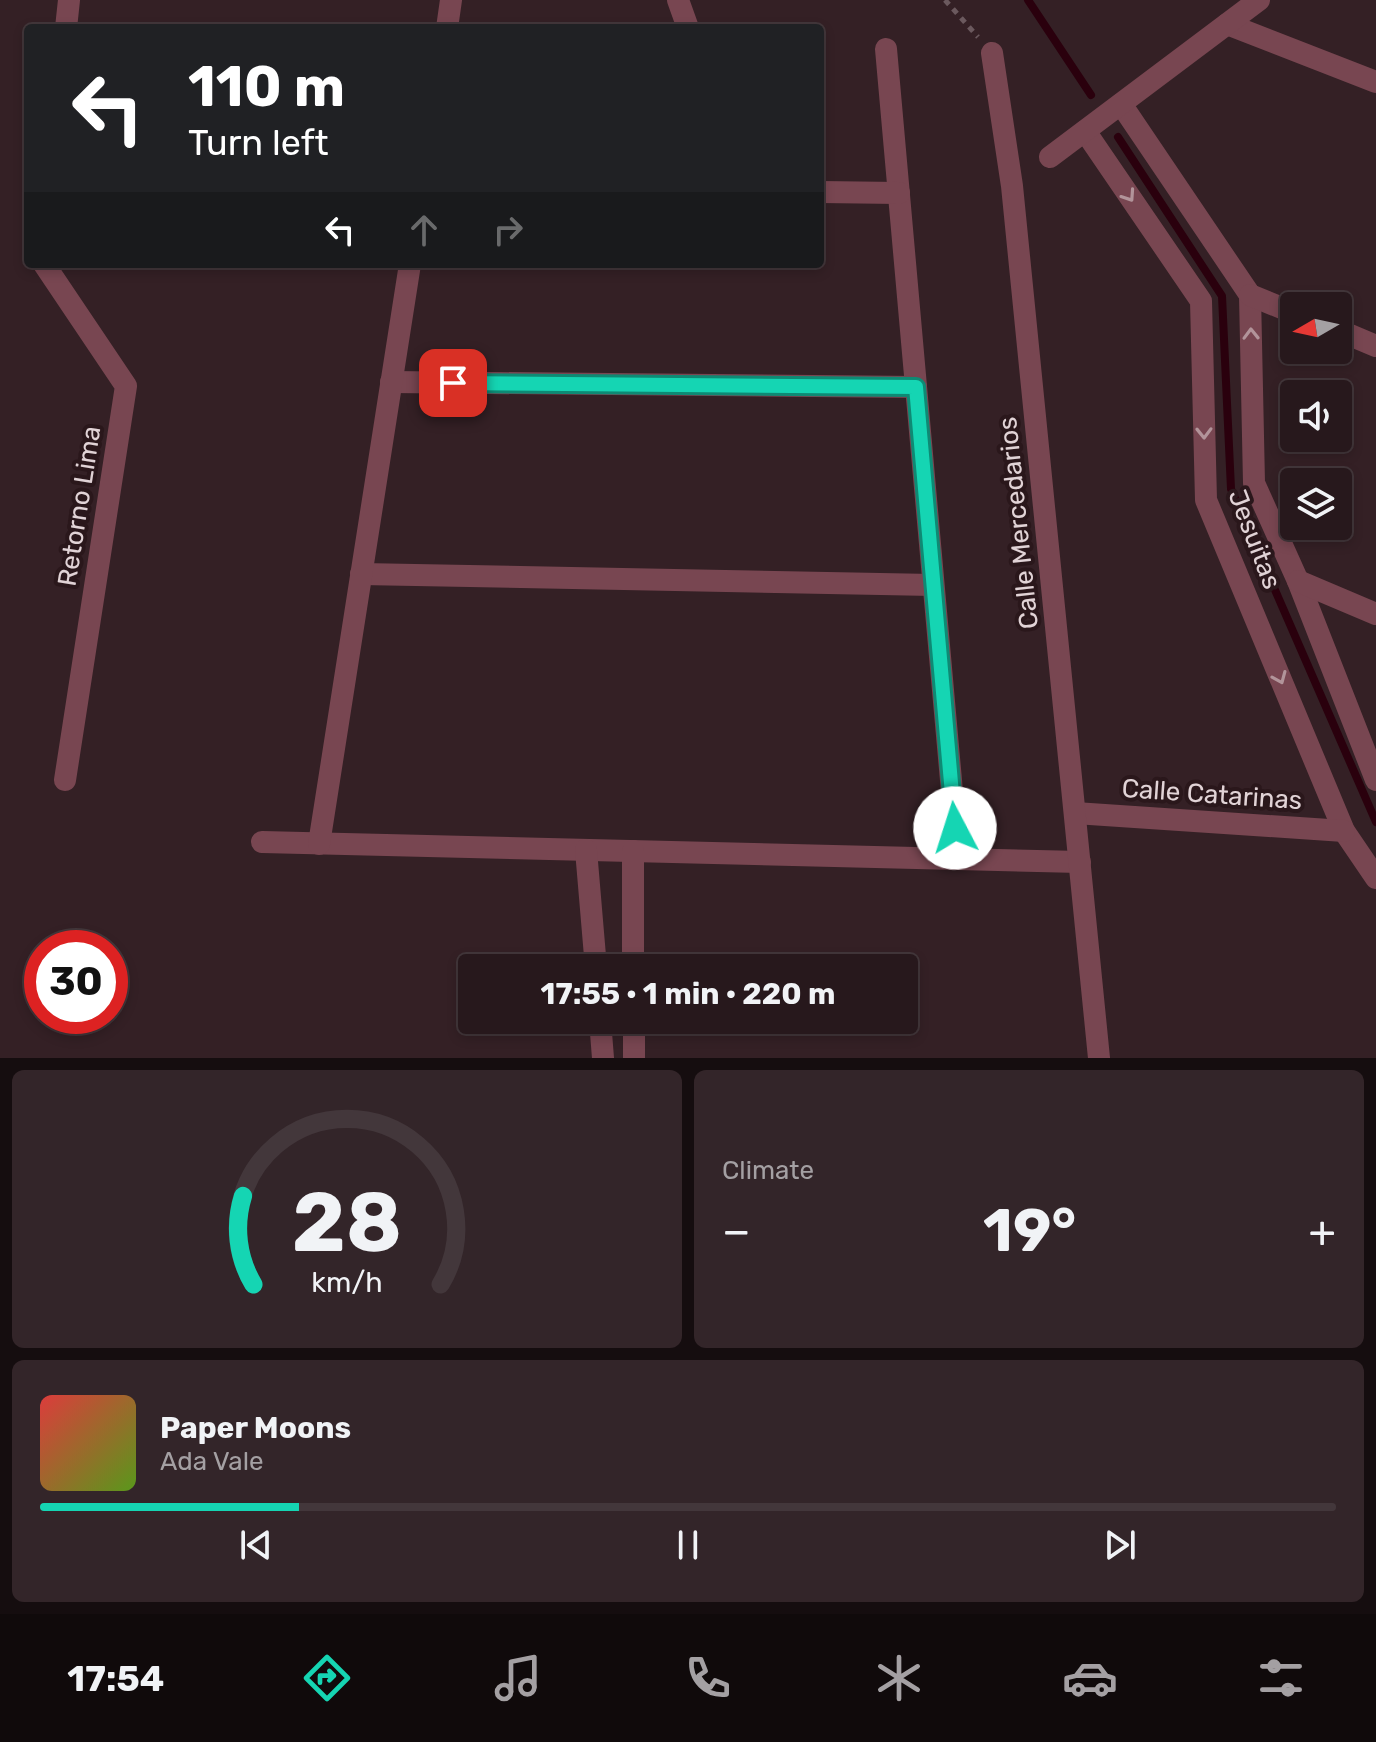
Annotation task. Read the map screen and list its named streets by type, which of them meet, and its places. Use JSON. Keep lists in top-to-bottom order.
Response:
{
  "streets": {
    "street": [
      "Retorno Lima",
      "Calle Mercedarios",
      "Jesuitas",
      "Calle Catarinas"
    ]
  },
  "crossings": [
    ["Calle Mercedarios", "Calle Catarinas"],
    ["Jesuitas", "Calle Catarinas"]
  ],
  "north": "left",
  "page": {
    "turn": ["110 m", "Turn left"],
    "limit": "30",
    "trip": "17:55 · 1 min · 220 m",
    "tile": "Climate",
    "heat": ["−", "19°", "+"],
    "song": ["Paper Moons", "Ada Vale"],
    "tabs": "17:54",
    "gauge": ["28", "km/h"]
  }
}
